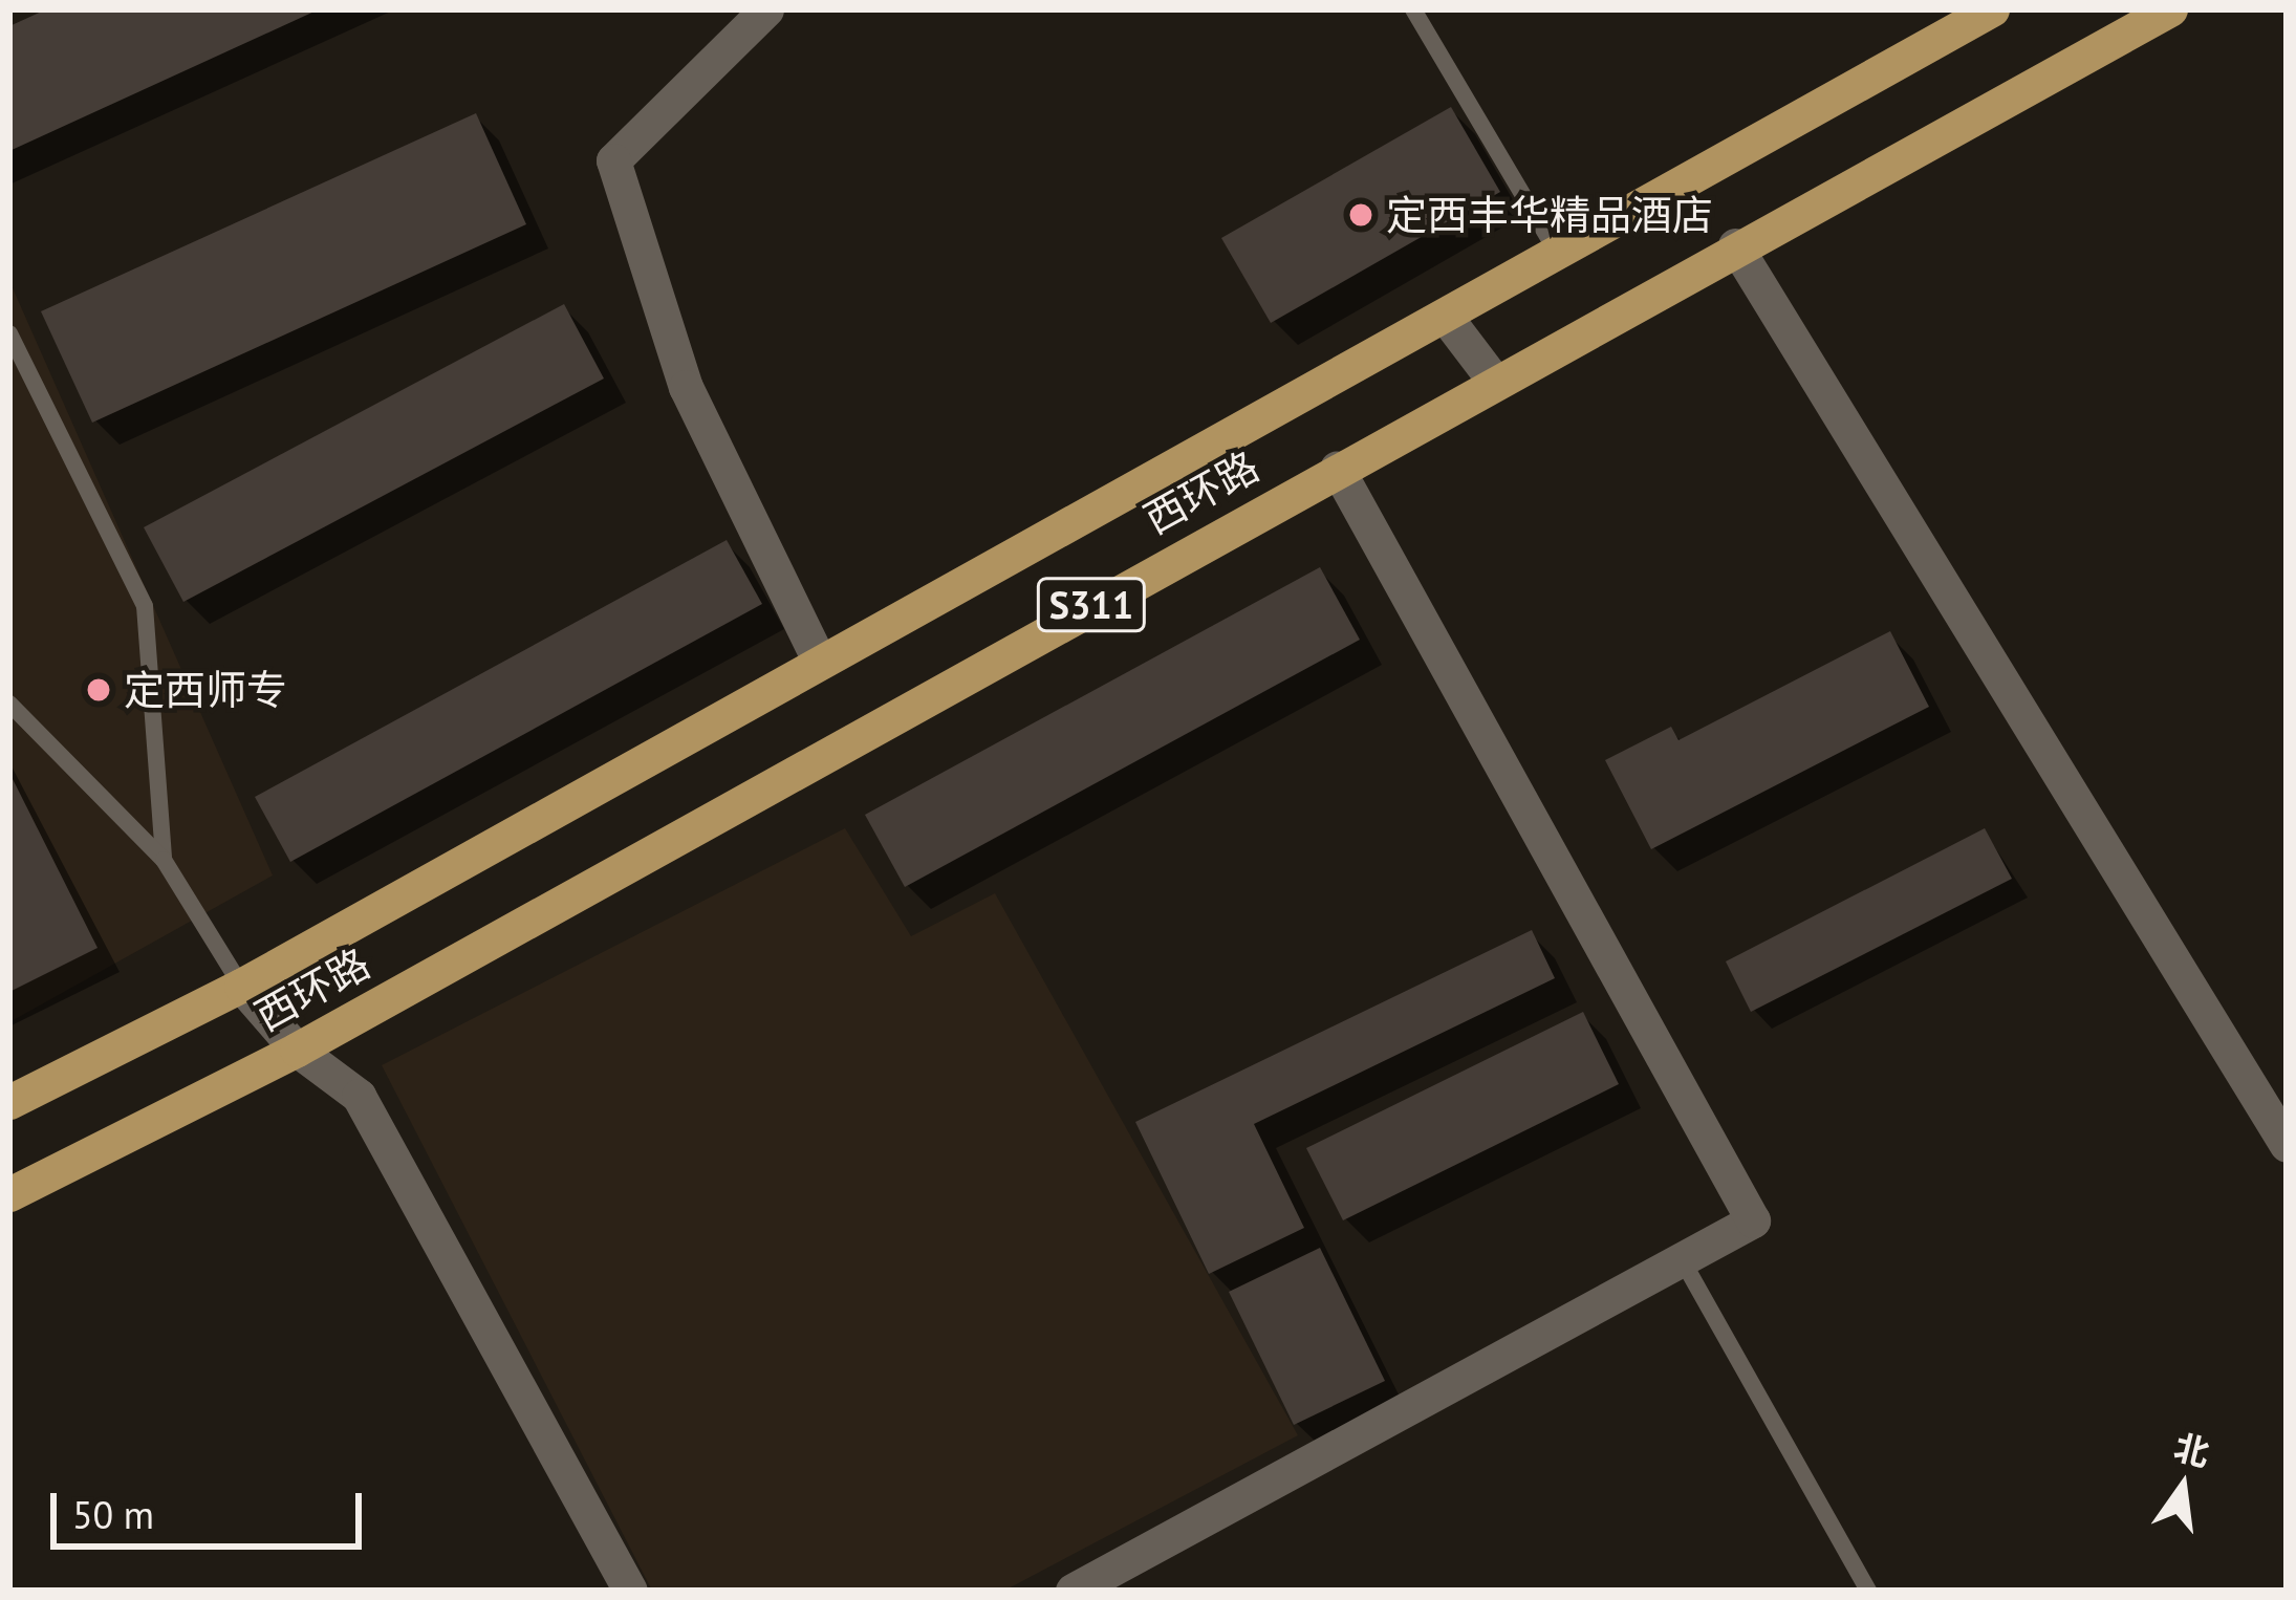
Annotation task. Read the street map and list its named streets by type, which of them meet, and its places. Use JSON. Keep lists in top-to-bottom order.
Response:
{
  "streets": {
    "main road": ["西环路", "S311"]
  },
  "places": ["定西丰华精品酒店", "定西师专"],
  "scale_bar": "50 m",
  "north": "top"
}
